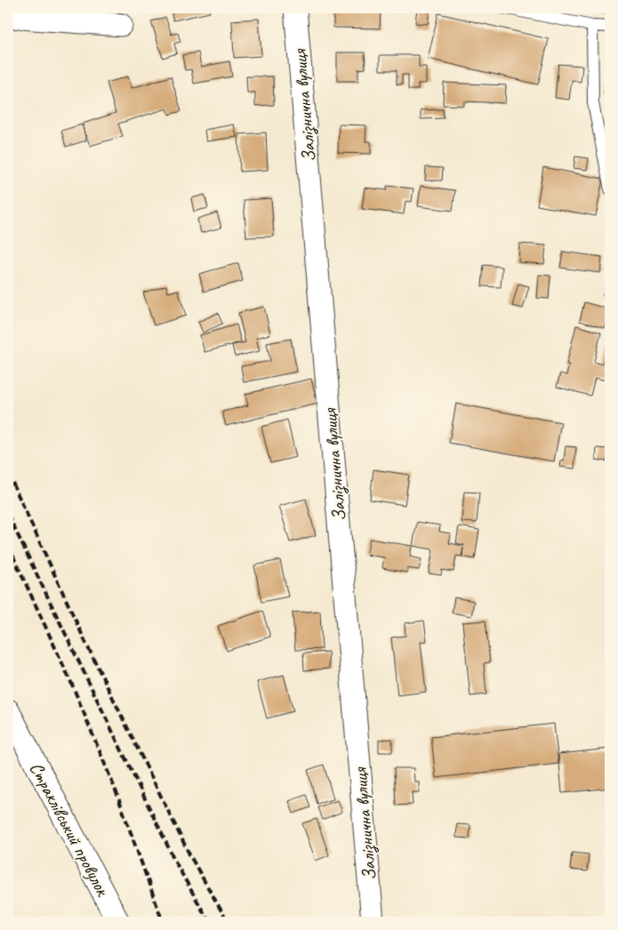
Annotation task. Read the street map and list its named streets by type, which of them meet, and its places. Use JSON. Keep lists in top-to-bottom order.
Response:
{
  "streets": {
    "street": ["Залізнична вулиця", "Страклівський провулок"]
  }
}
